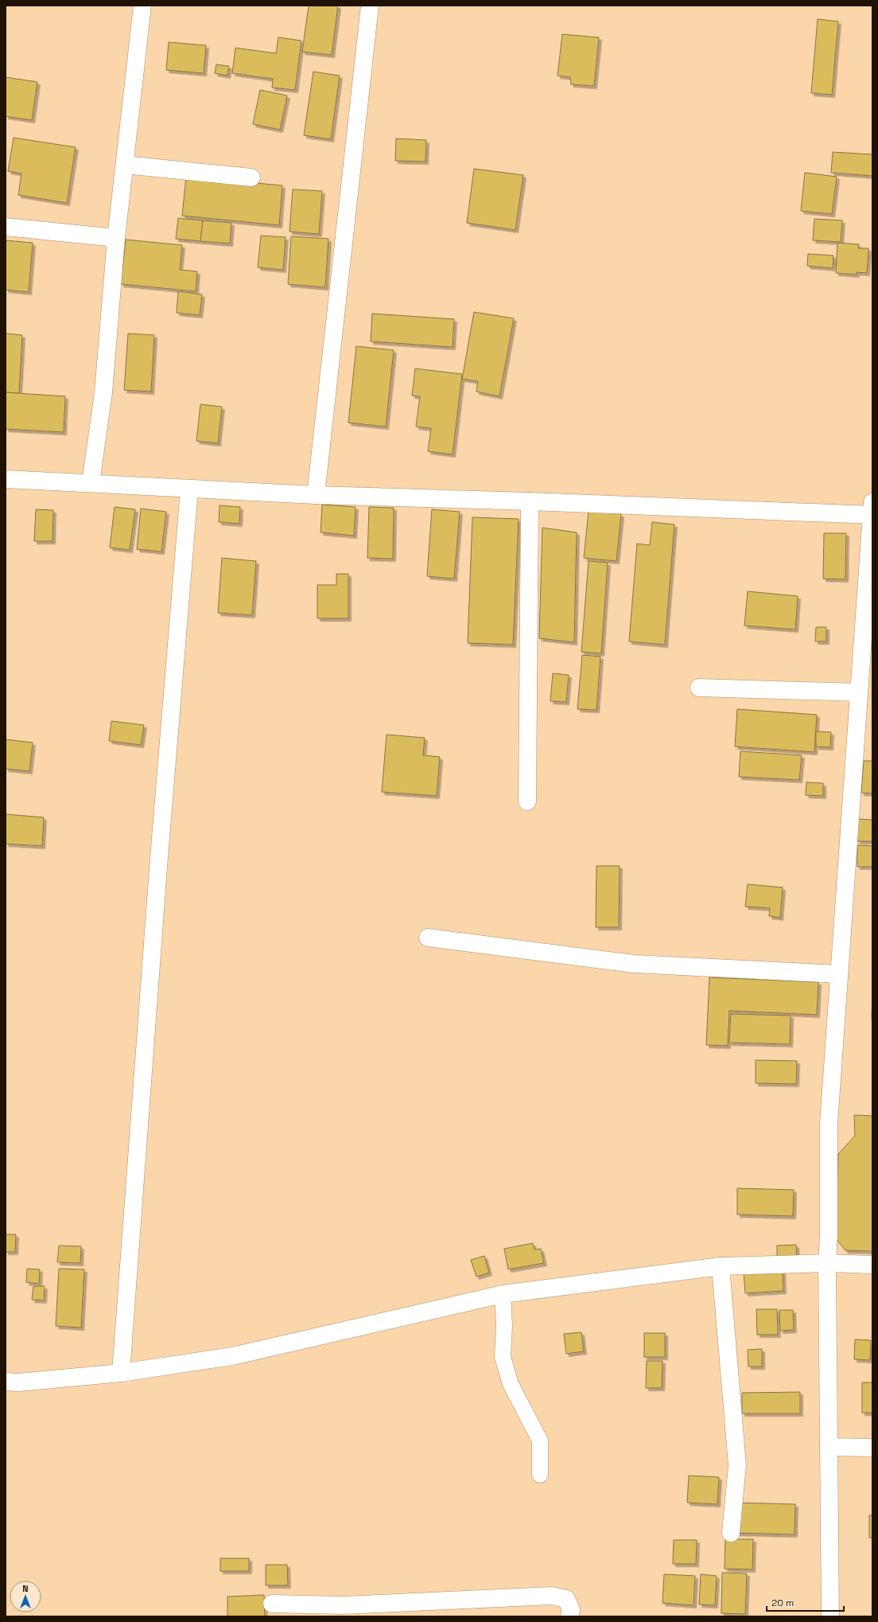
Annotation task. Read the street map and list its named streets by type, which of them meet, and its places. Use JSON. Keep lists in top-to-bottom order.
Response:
{
  "scale_bar": "20 m",
  "north": "top"
}
